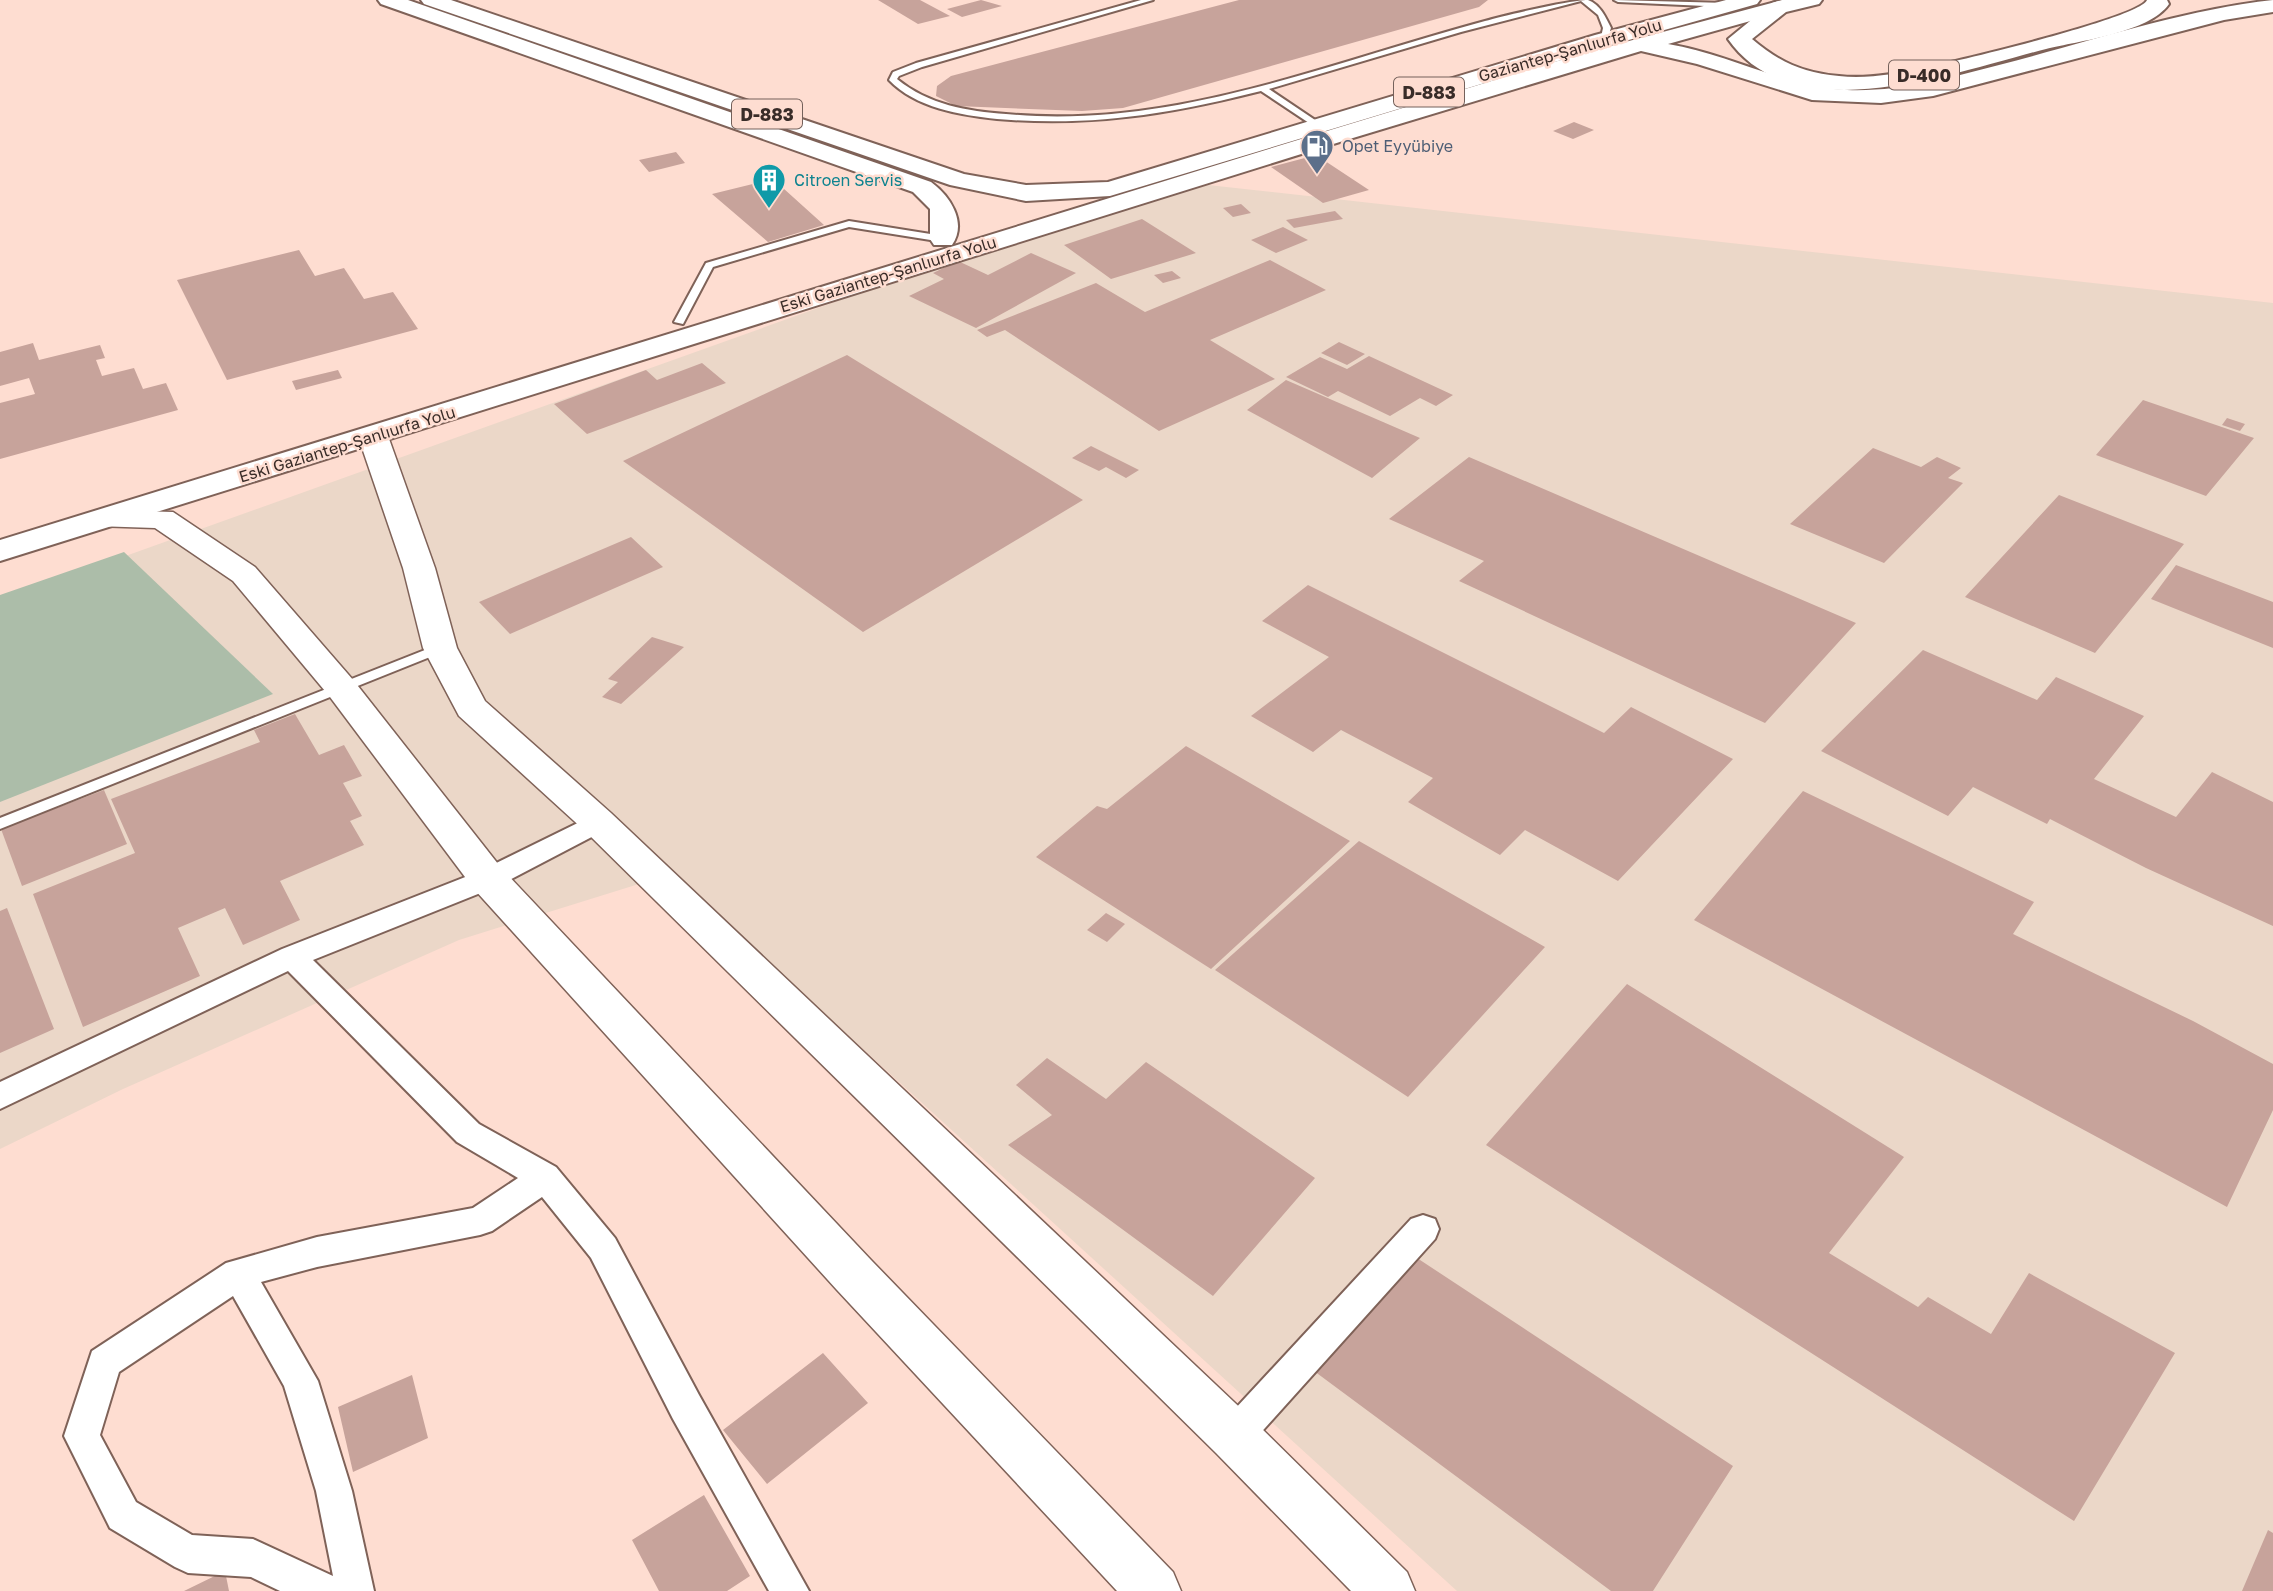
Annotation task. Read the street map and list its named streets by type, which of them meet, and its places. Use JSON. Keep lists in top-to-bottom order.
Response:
{
  "streets": {
    "main road": [
      "Gaziantep-Şanlıurfa Yolu",
      "D-400",
      "D-883",
      "Eski Gaziantep-Şanlıurfa Yolu"
    ]
  },
  "crossings": [
    ["Gaziantep-Şanlıurfa Yolu", "D-883"],
    ["Gaziantep-Şanlıurfa Yolu", "Eski Gaziantep-Şanlıurfa Yolu"],
    ["D-400", "Eski Gaziantep-Şanlıurfa Yolu"],
    ["D-883", "Eski Gaziantep-Şanlıurfa Yolu"]
  ],
  "places": {
    "fuel station": ["Opet Eyyübiye"],
    "building": ["Citroen Servis"]
  }
}
